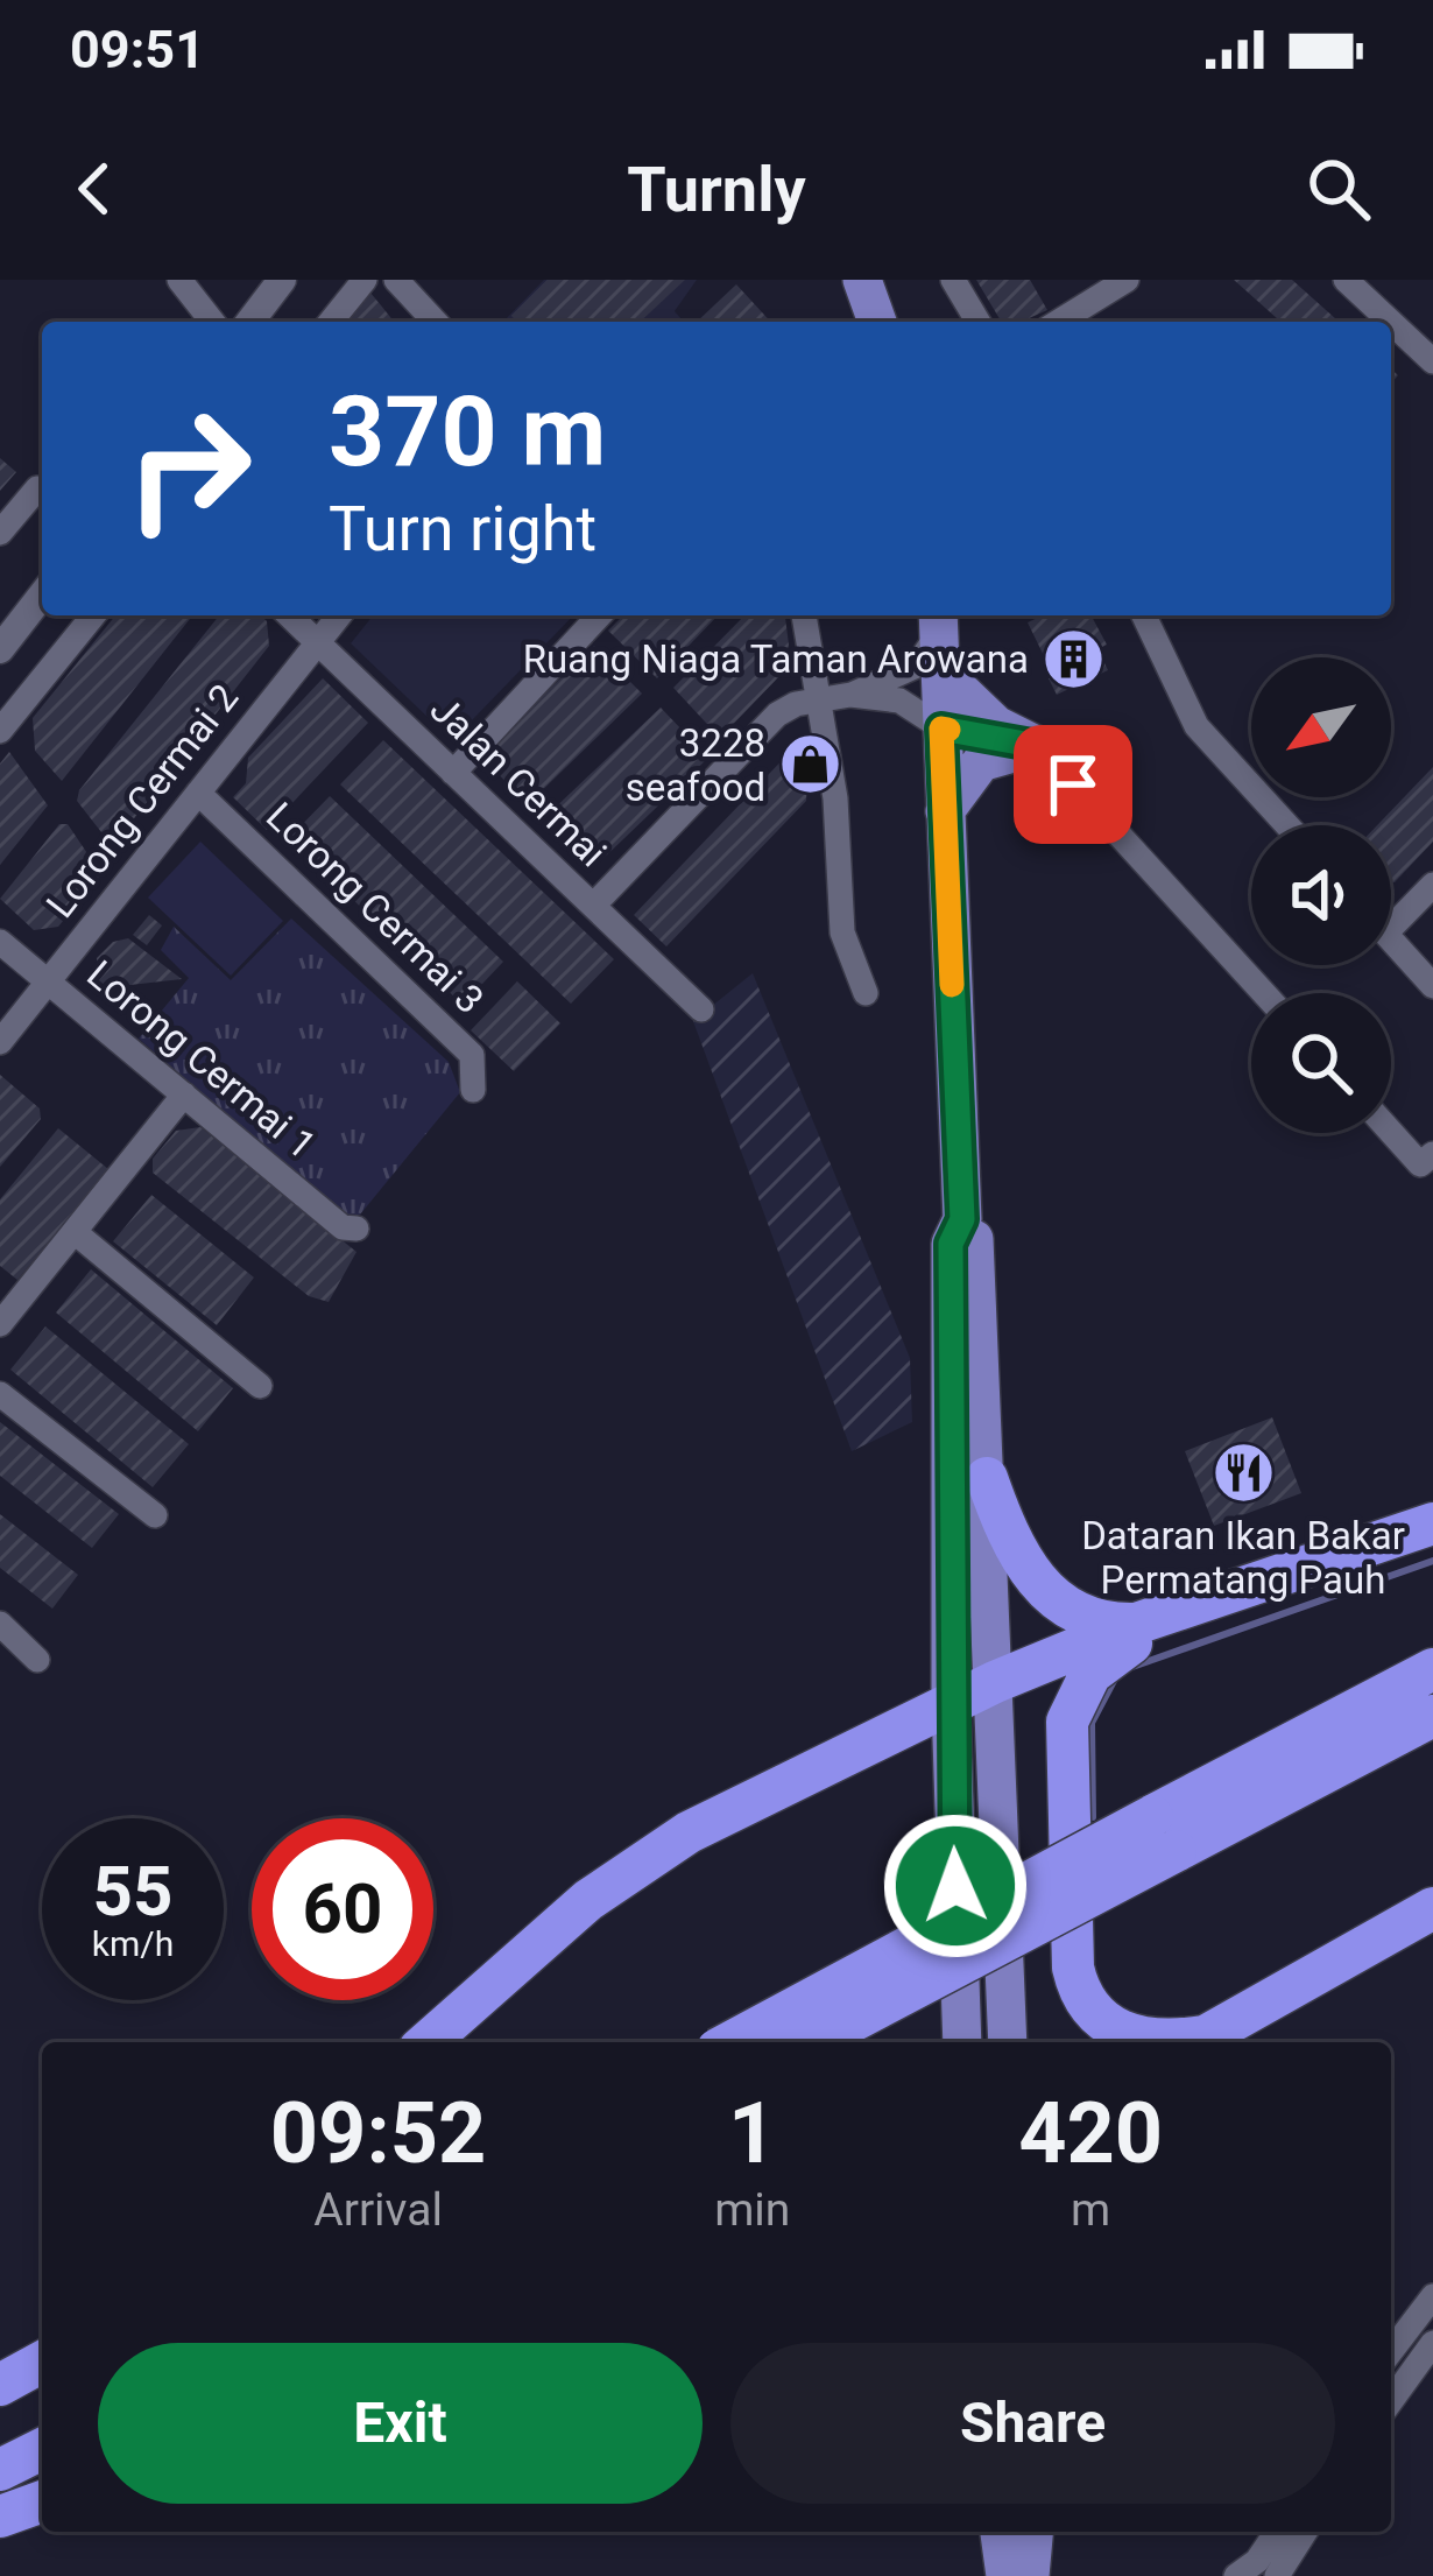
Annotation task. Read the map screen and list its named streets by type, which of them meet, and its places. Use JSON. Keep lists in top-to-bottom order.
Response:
{
  "streets": {
    "street": [
      "Jalan Cermai",
      "Lorong Cermai 2",
      "Lorong Cermai 3",
      "Lorong Cermai 1"
    ]
  },
  "crossings": [
    ["Jalan Cermai", "Lorong Cermai 2"],
    ["Lorong Cermai 2", "Lorong Cermai 3"],
    ["Lorong Cermai 2", "Lorong Cermai 1"]
  ],
  "places": {
    "building": ["Ruang Niaga Taman Arowana"],
    "shop": ["3228 seafood"],
    "restaurant": ["Dataran Ikan Bakar Permatang Pauh"]
  },
  "north": "bottom left",
  "page": {
    "status": "09:51",
    "header": "Turnly",
    "turn": ["370 m", "Turn right"],
    "speed": "55 km/h",
    "limit": "60",
    "eta": [
      "09:52",
      "Arrival",
      "1",
      "min",
      "420",
      "m"
    ],
    "buttons": ["Exit", "Share"]
  }
}
